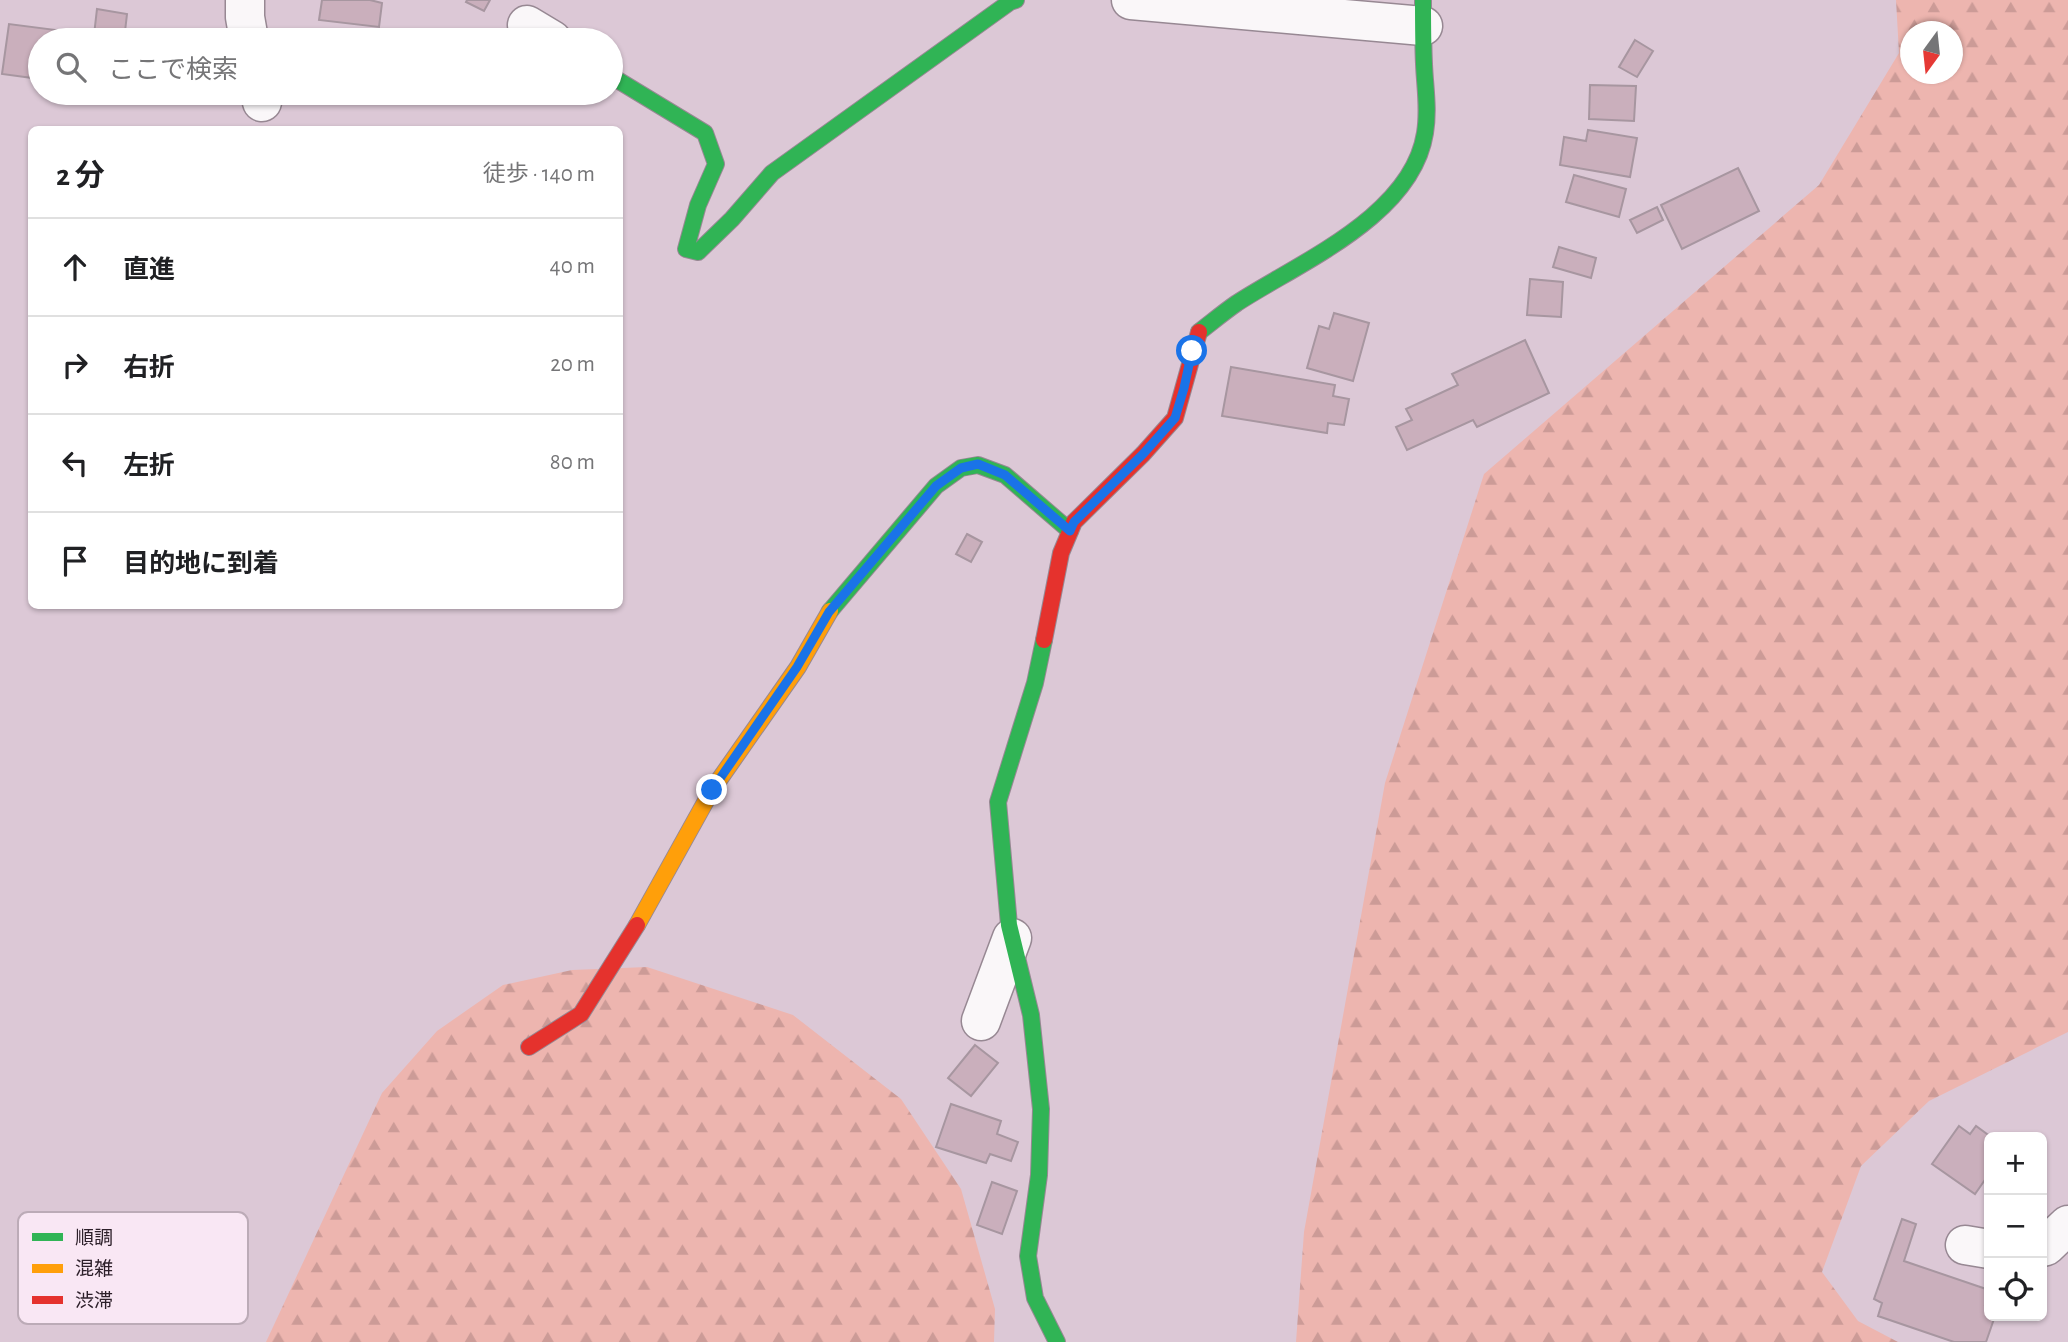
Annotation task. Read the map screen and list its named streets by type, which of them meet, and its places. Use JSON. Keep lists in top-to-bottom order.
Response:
{
  "legend": ["順調", "混雑", "渋滞"],
  "north": "bottom",
  "page": {
    "search": "ここで検索",
    "heading": ["2 分", "徒歩 · 140 m"],
    "list": [
      ["直進", "40 m"],
      ["右折", "20 m"],
      ["左折", "80 m"],
      "目的地に到着"
    ],
    "map_buttons": ["+", "−"]
  }
}
